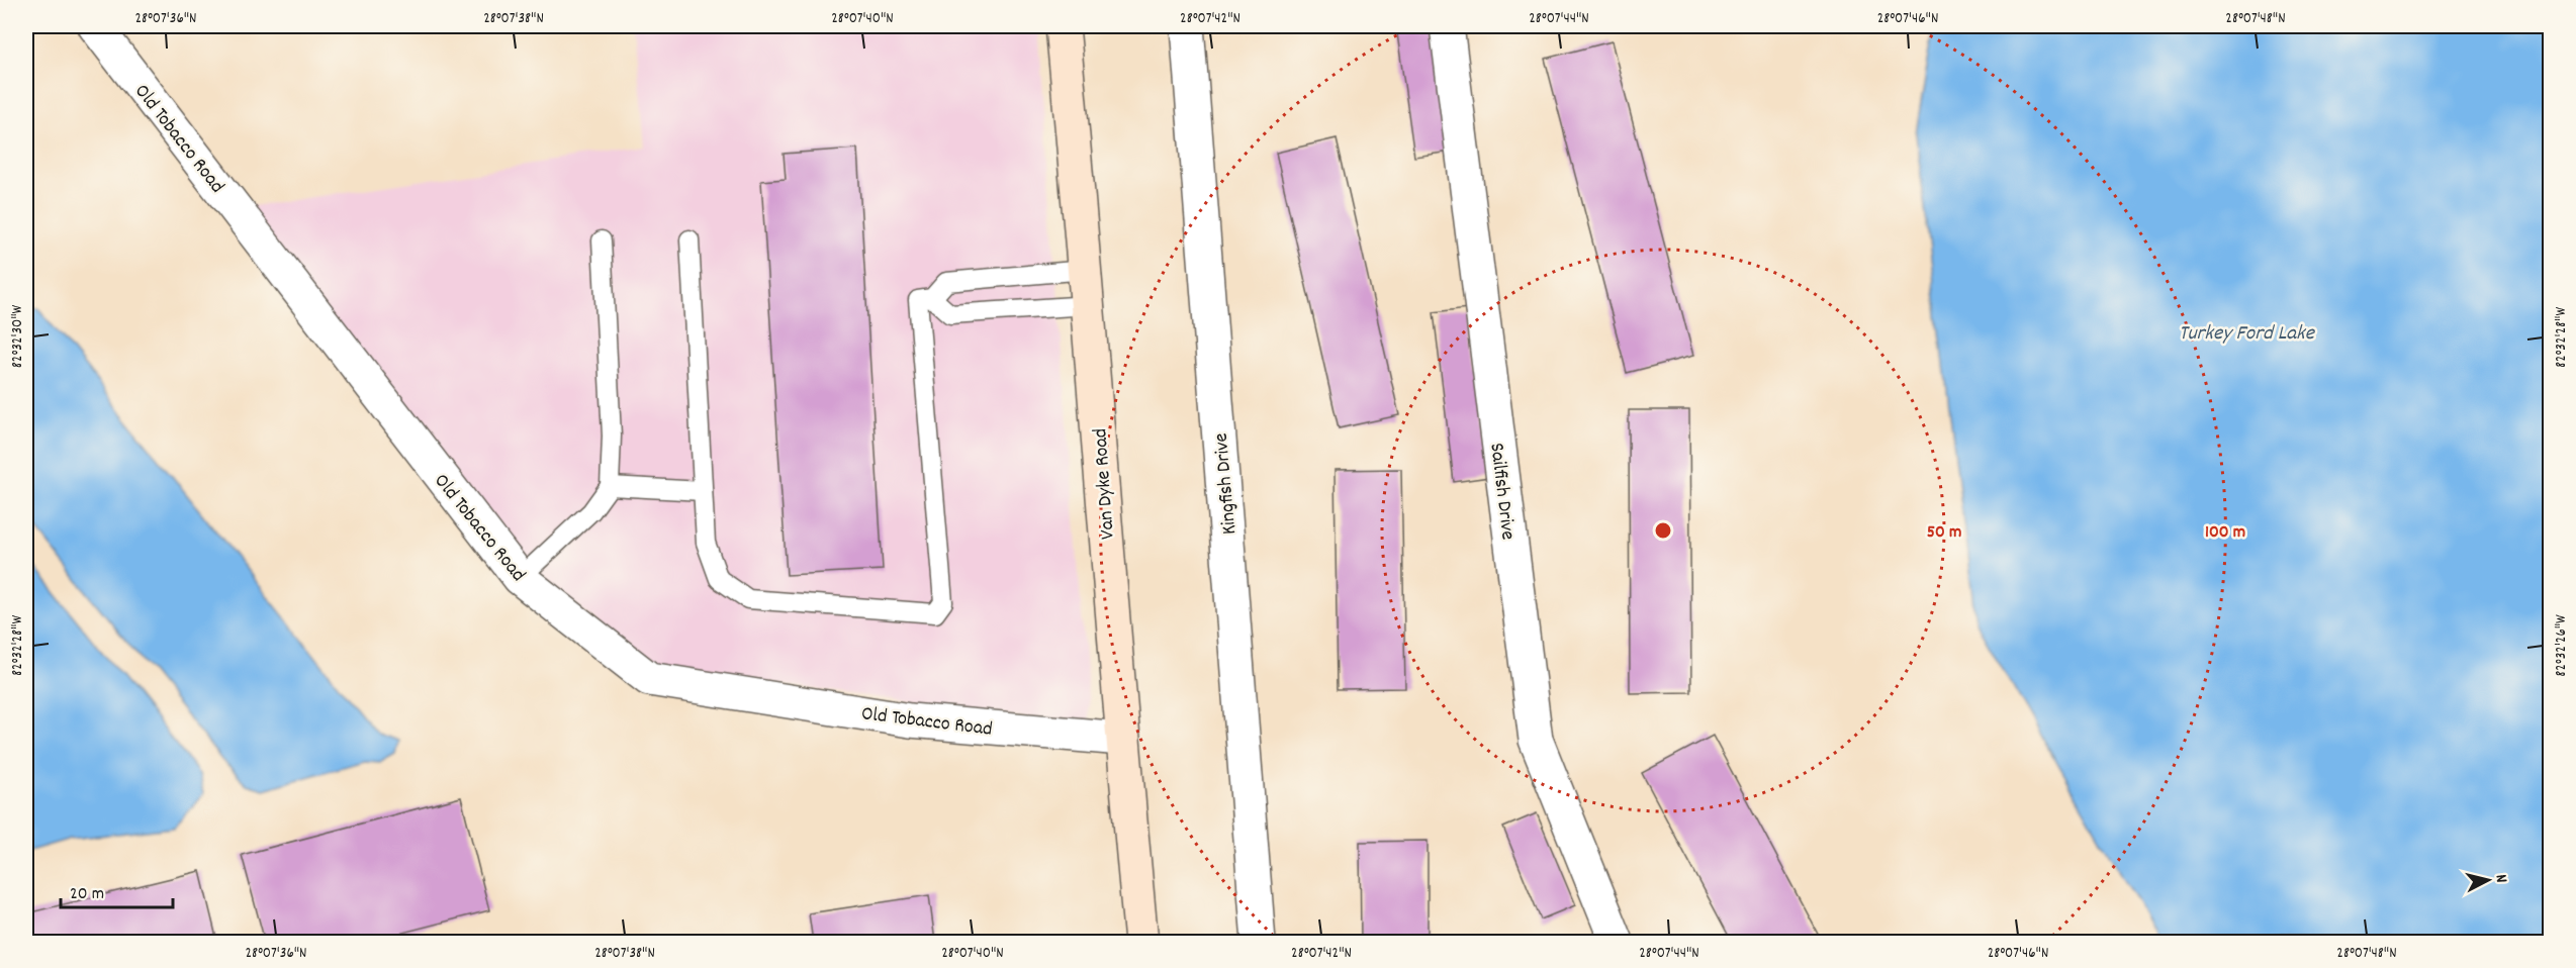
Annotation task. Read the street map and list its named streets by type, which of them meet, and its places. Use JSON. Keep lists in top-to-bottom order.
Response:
{
  "streets": {
    "main road": ["Van Dyke Road"],
    "street": ["Old Tobacco Road", "Kingfish Drive", "Sailfish Drive"]
  },
  "crossings": [
    ["Old Tobacco Road", "Van Dyke Road"]
  ],
  "water": ["Turkey Ford Lake"],
  "scale_bar": "20 m",
  "north": "right",
  "coordinates": [
    "28°07'36\"N",
    "28°07'38\"N",
    "28°07'40\"N",
    "28°07'42\"N",
    "28°07'44\"N",
    "28°07'46\"N",
    "28°07'48\"N",
    "82°32'30\"W",
    "82°32'28\"W",
    "82°32'26\"W"
  ],
  "rings": ["50 m", "100 m"]
}
